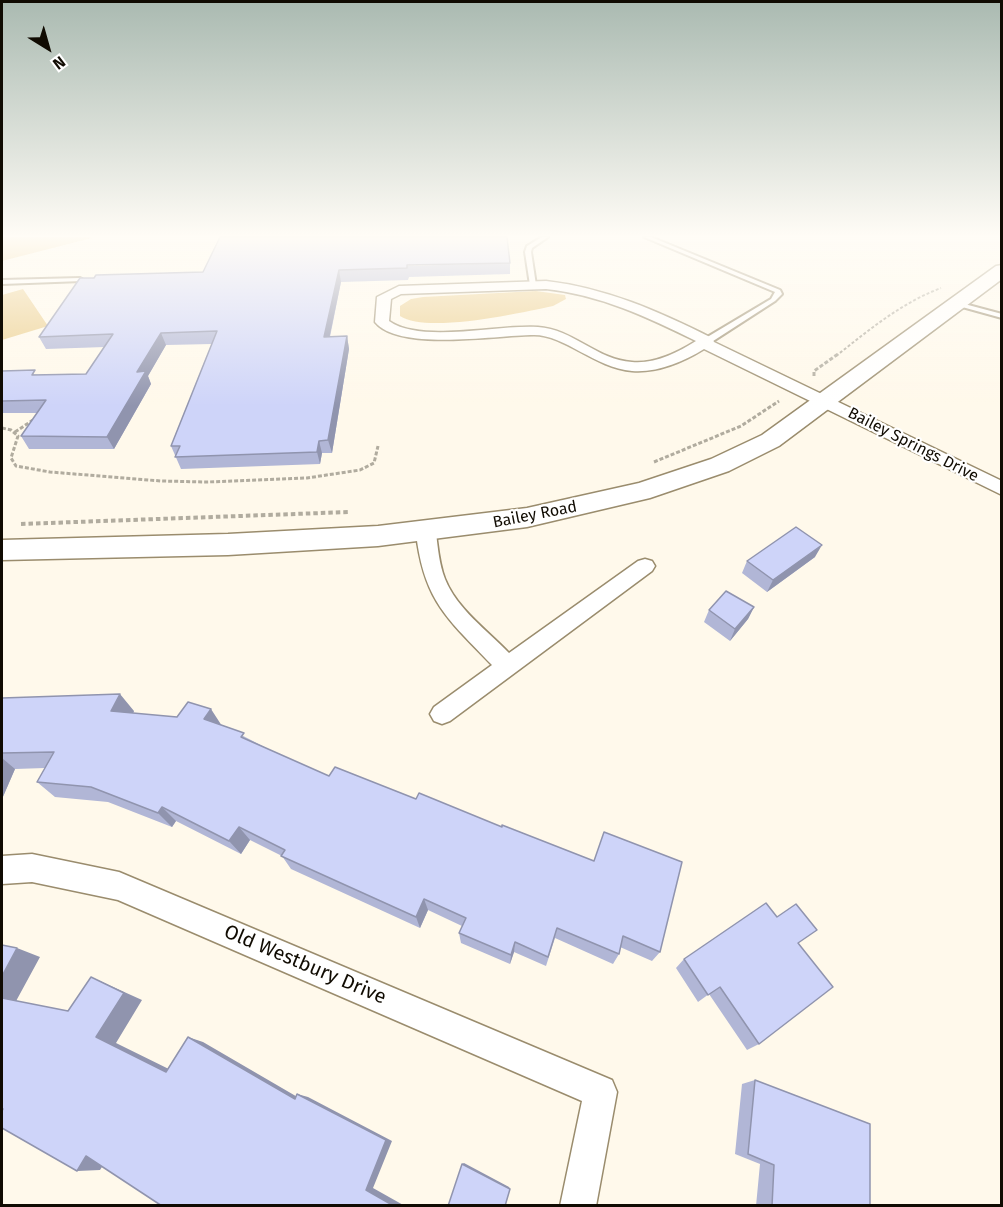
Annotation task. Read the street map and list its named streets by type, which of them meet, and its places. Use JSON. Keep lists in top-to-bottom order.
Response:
{
  "streets": {
    "street": ["Bailey Springs Drive", "Bailey Road", "Old Westbury Drive"]
  },
  "crossings": [
    ["Bailey Springs Drive", "Bailey Road"]
  ],
  "north": "bottom right"
}
